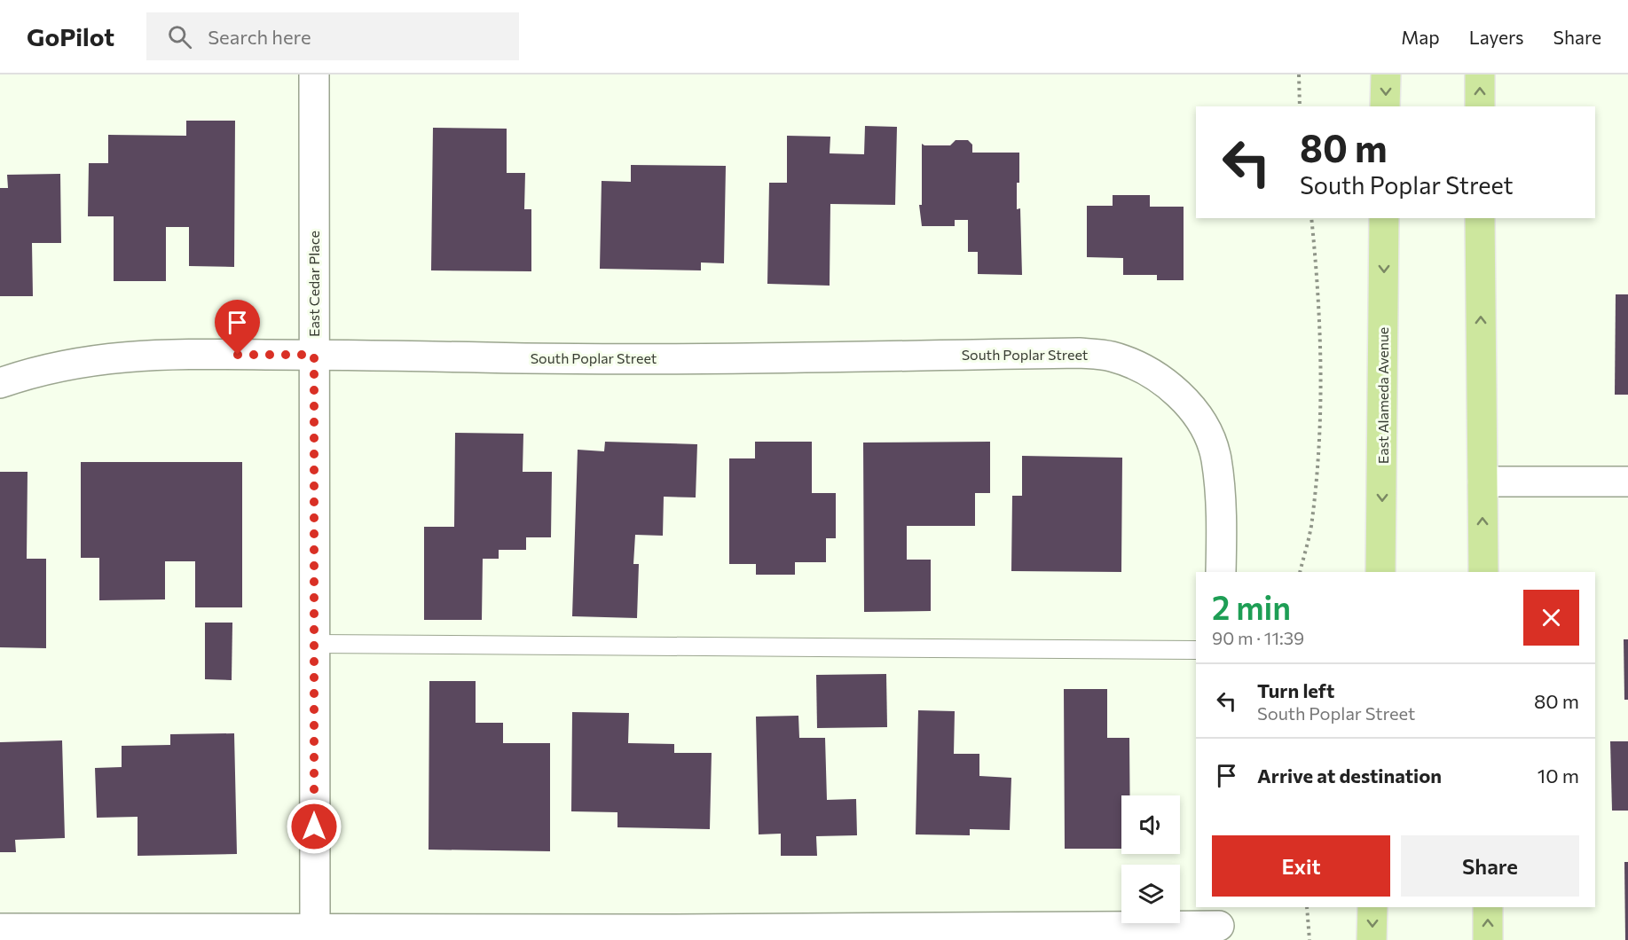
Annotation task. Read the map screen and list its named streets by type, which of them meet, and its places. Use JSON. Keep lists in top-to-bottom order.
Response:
{
  "streets": {
    "main road": ["East Alameda Avenue"],
    "street": ["East Cedar Place", "South Poplar Street"]
  },
  "crossings": [
    ["East Cedar Place", "South Poplar Street"]
  ],
  "page": {
    "header": "GoPilot",
    "search": "Search here",
    "nav": ["Map", "Layers", "Share"],
    "turn": ["80 m", "South Poplar Street"],
    "heading": ["2 min", "90 m · 11:39"],
    "list": [
      {
        "name": "Turn left",
        "note": "South Poplar Street",
        "value": "80 m"
      },
      {
        "name": "Arrive at destination",
        "value": "10 m"
      }
    ],
    "buttons": ["Exit", "Share"]
  }
}
